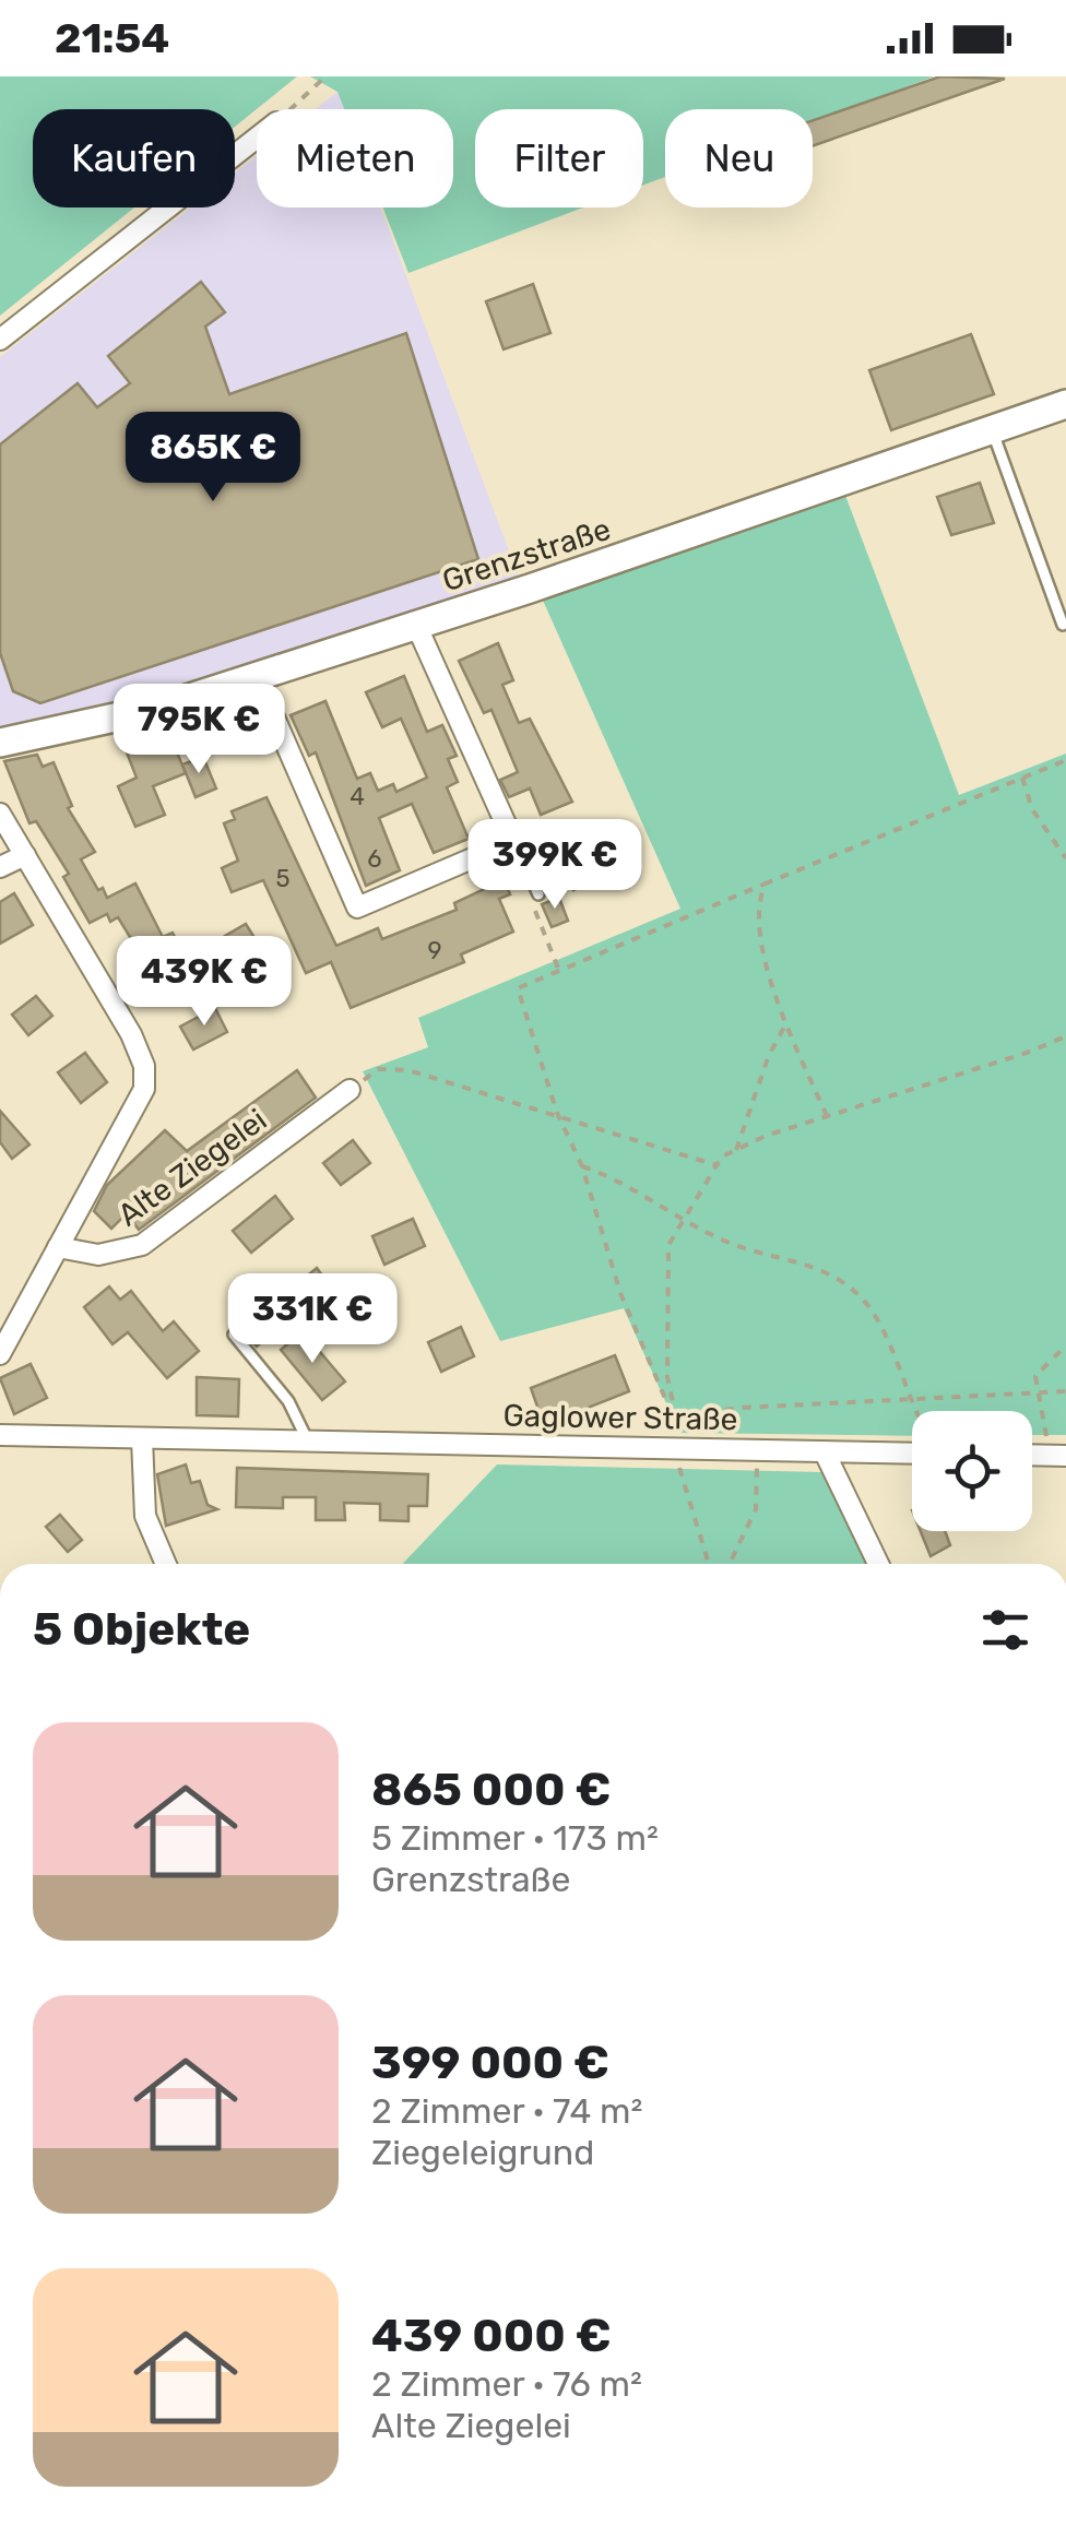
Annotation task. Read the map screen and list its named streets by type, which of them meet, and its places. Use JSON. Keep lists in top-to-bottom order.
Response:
{
  "streets": {
    "street": ["Grenzstraße", "Alte Ziegelei", "Gaglower Straße"]
  },
  "house_numbers": [
    "4",
    "6",
    "5",
    "9"
  ],
  "page": {
    "status": "21:54",
    "chip": [
      "Kaufen",
      "Mieten",
      "Filter",
      "Neu"
    ],
    "price": [
      "865K €",
      "795K €",
      "399K €",
      "439K €",
      "331K €"
    ],
    "heading": "5 Objekte",
    "list": [
      {
        "name": "865 000 €",
        "note": "5 Zimmer · 173 m² · Grenzstraße"
      },
      {
        "name": "399 000 €",
        "note": "2 Zimmer · 74 m² · Ziegeleigrund"
      },
      {
        "name": "439 000 €",
        "note": "2 Zimmer · 76 m² · Alte Ziegelei"
      }
    ]
  }
}
